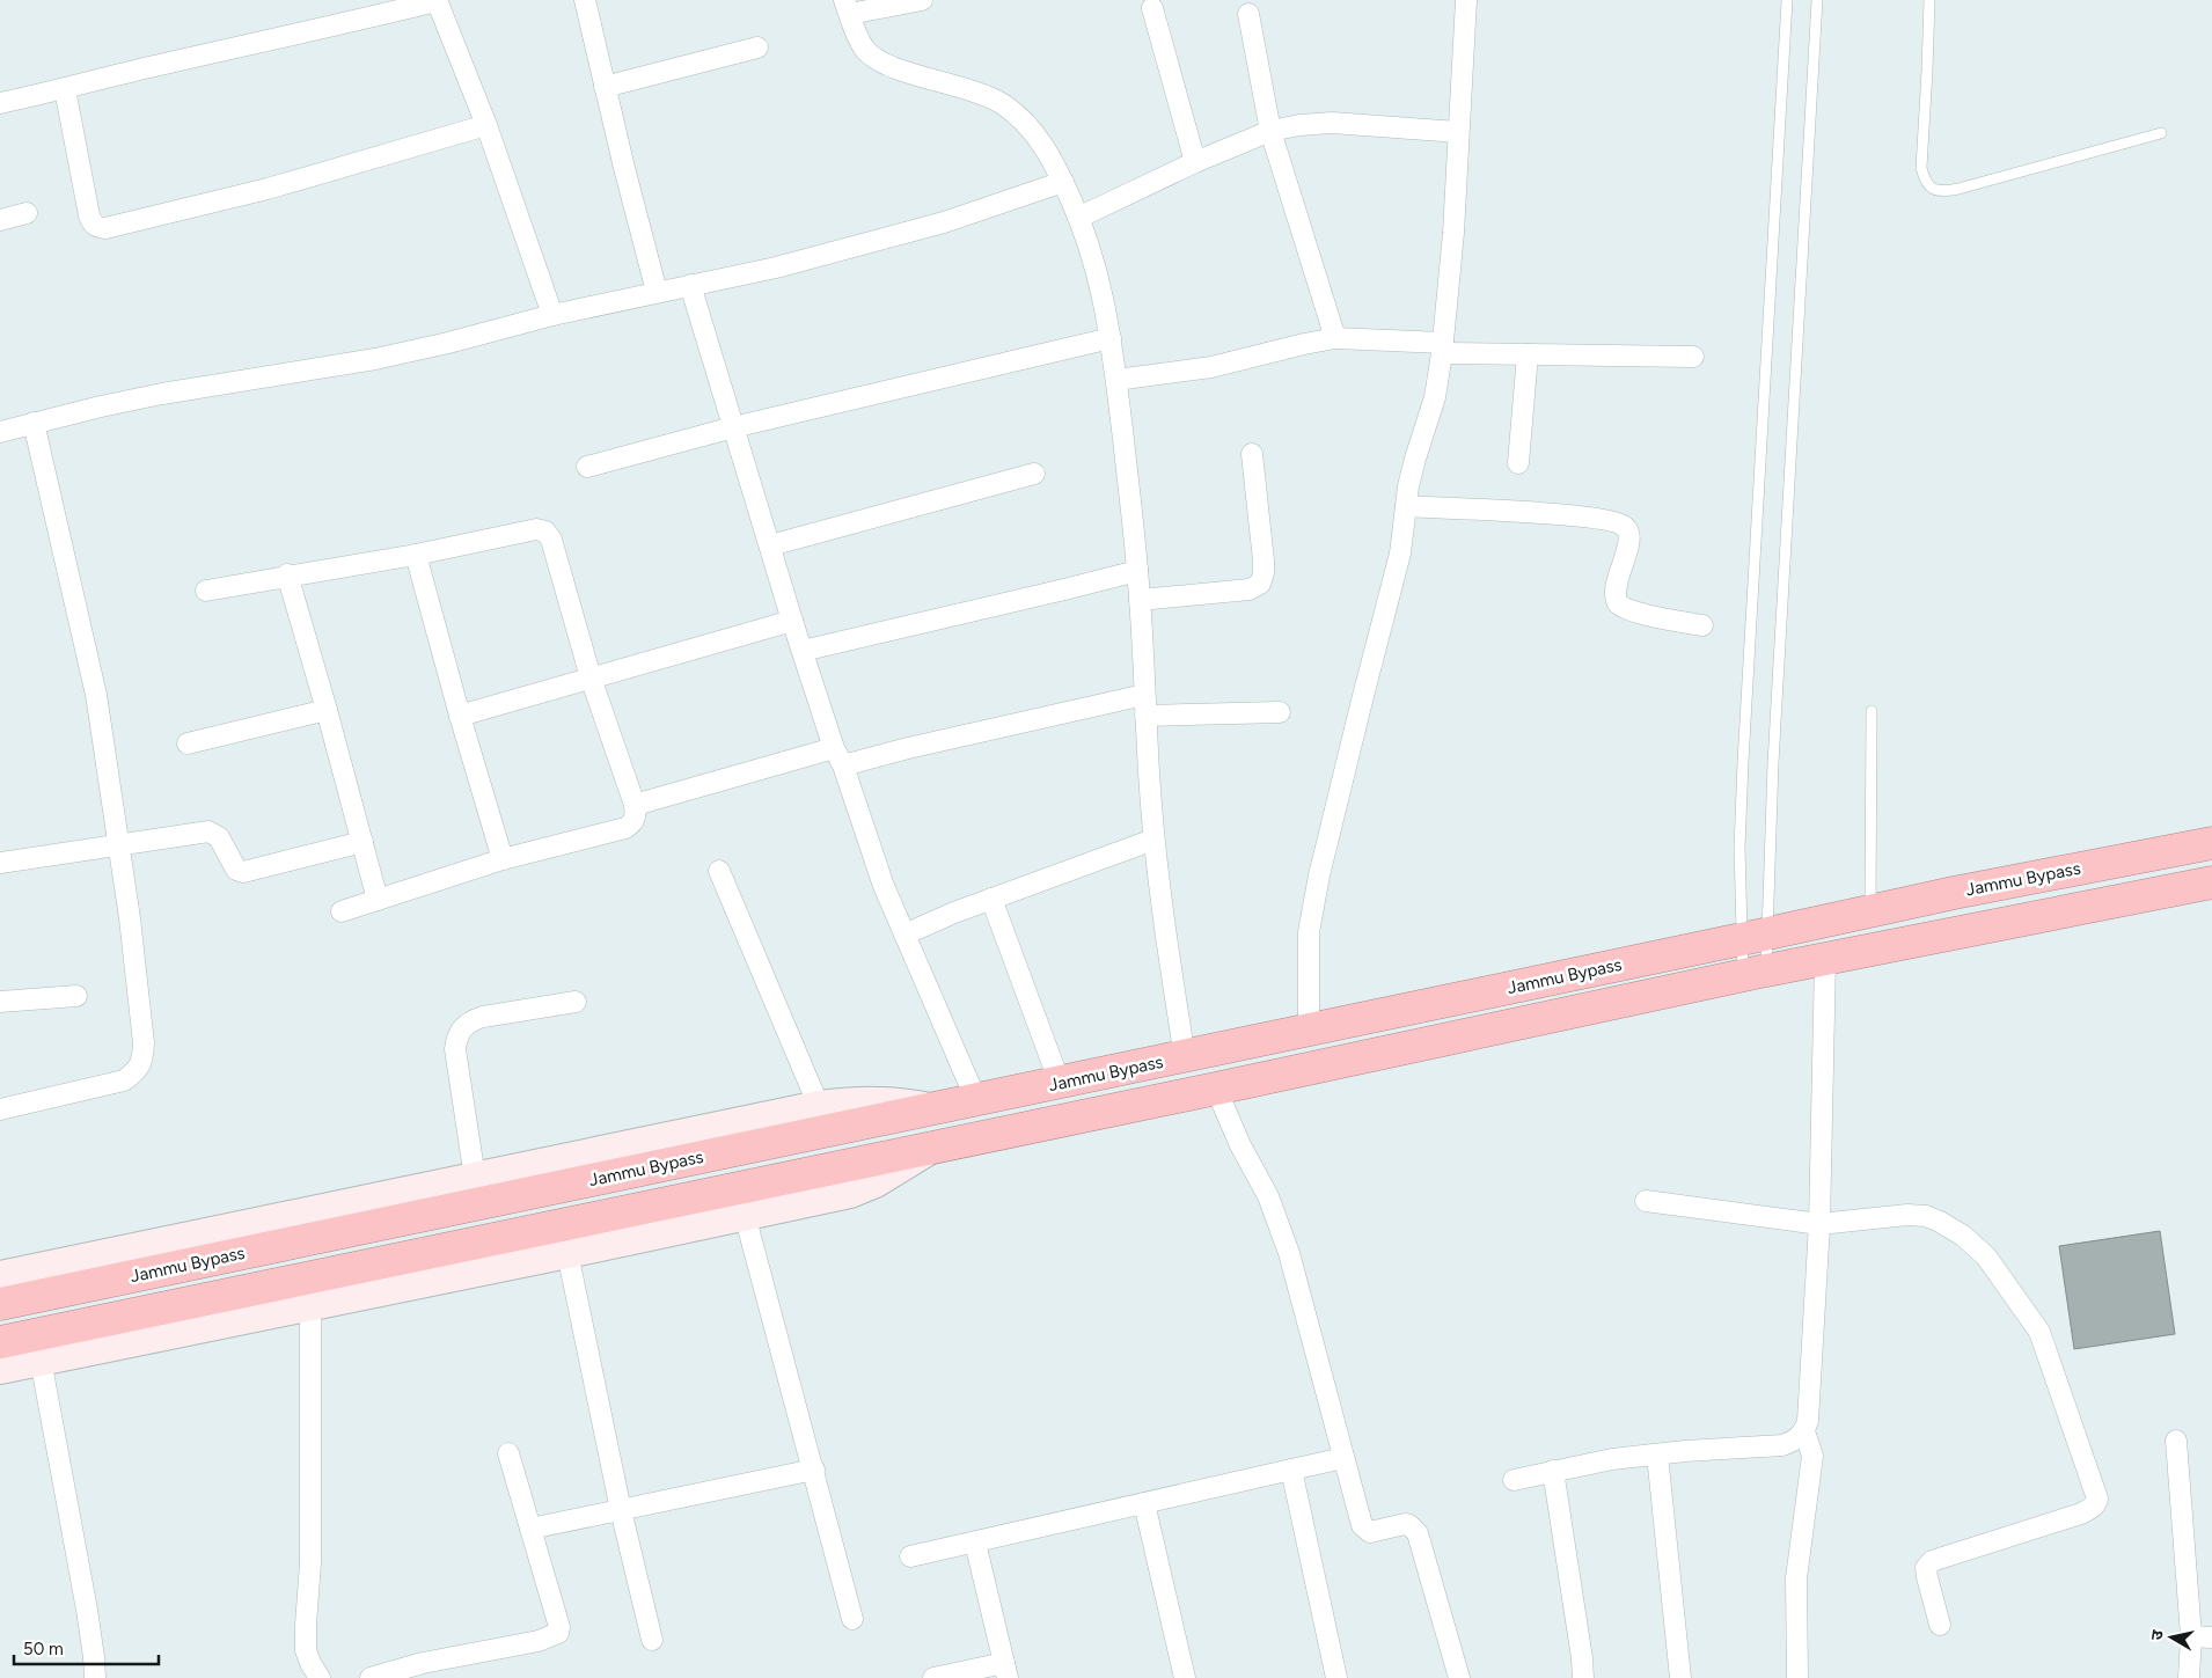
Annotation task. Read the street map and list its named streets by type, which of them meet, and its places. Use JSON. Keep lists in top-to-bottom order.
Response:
{
  "streets": {
    "highway": ["Jammu Bypass"]
  },
  "scale_bar": "50 m",
  "north": "left"
}
